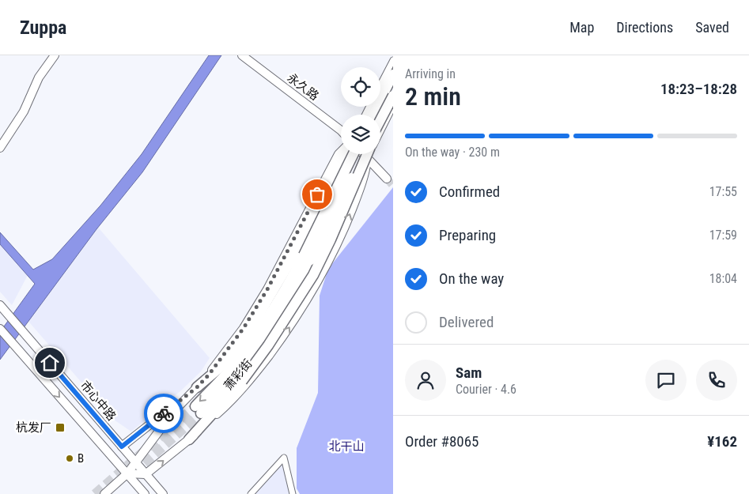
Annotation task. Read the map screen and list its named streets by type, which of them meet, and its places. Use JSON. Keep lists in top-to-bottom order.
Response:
{
  "streets": {
    "main road": ["永久路", "萧彩街", "市心中路"]
  },
  "crossings": [
    ["萧彩街", "市心中路"]
  ],
  "parks": ["北干山"],
  "places": {
    "transit": ["杭发厂"],
    "other": ["B"]
  },
  "page": {
    "header": "Zuppa",
    "nav": ["Map", "Directions", "Saved"],
    "heading": ["2 min", "Arriving in", "18:23–18:28"],
    "panel": [
      "Sam",
      "Courier · 4.6",
      "Order #8065",
      "¥162"
    ],
    "bar": "On the way · 230 m",
    "list": [
      ["Confirmed", "17:55"],
      ["Preparing", "17:59"],
      ["On the way", "18:04"],
      "Delivered"
    ]
  }
}
